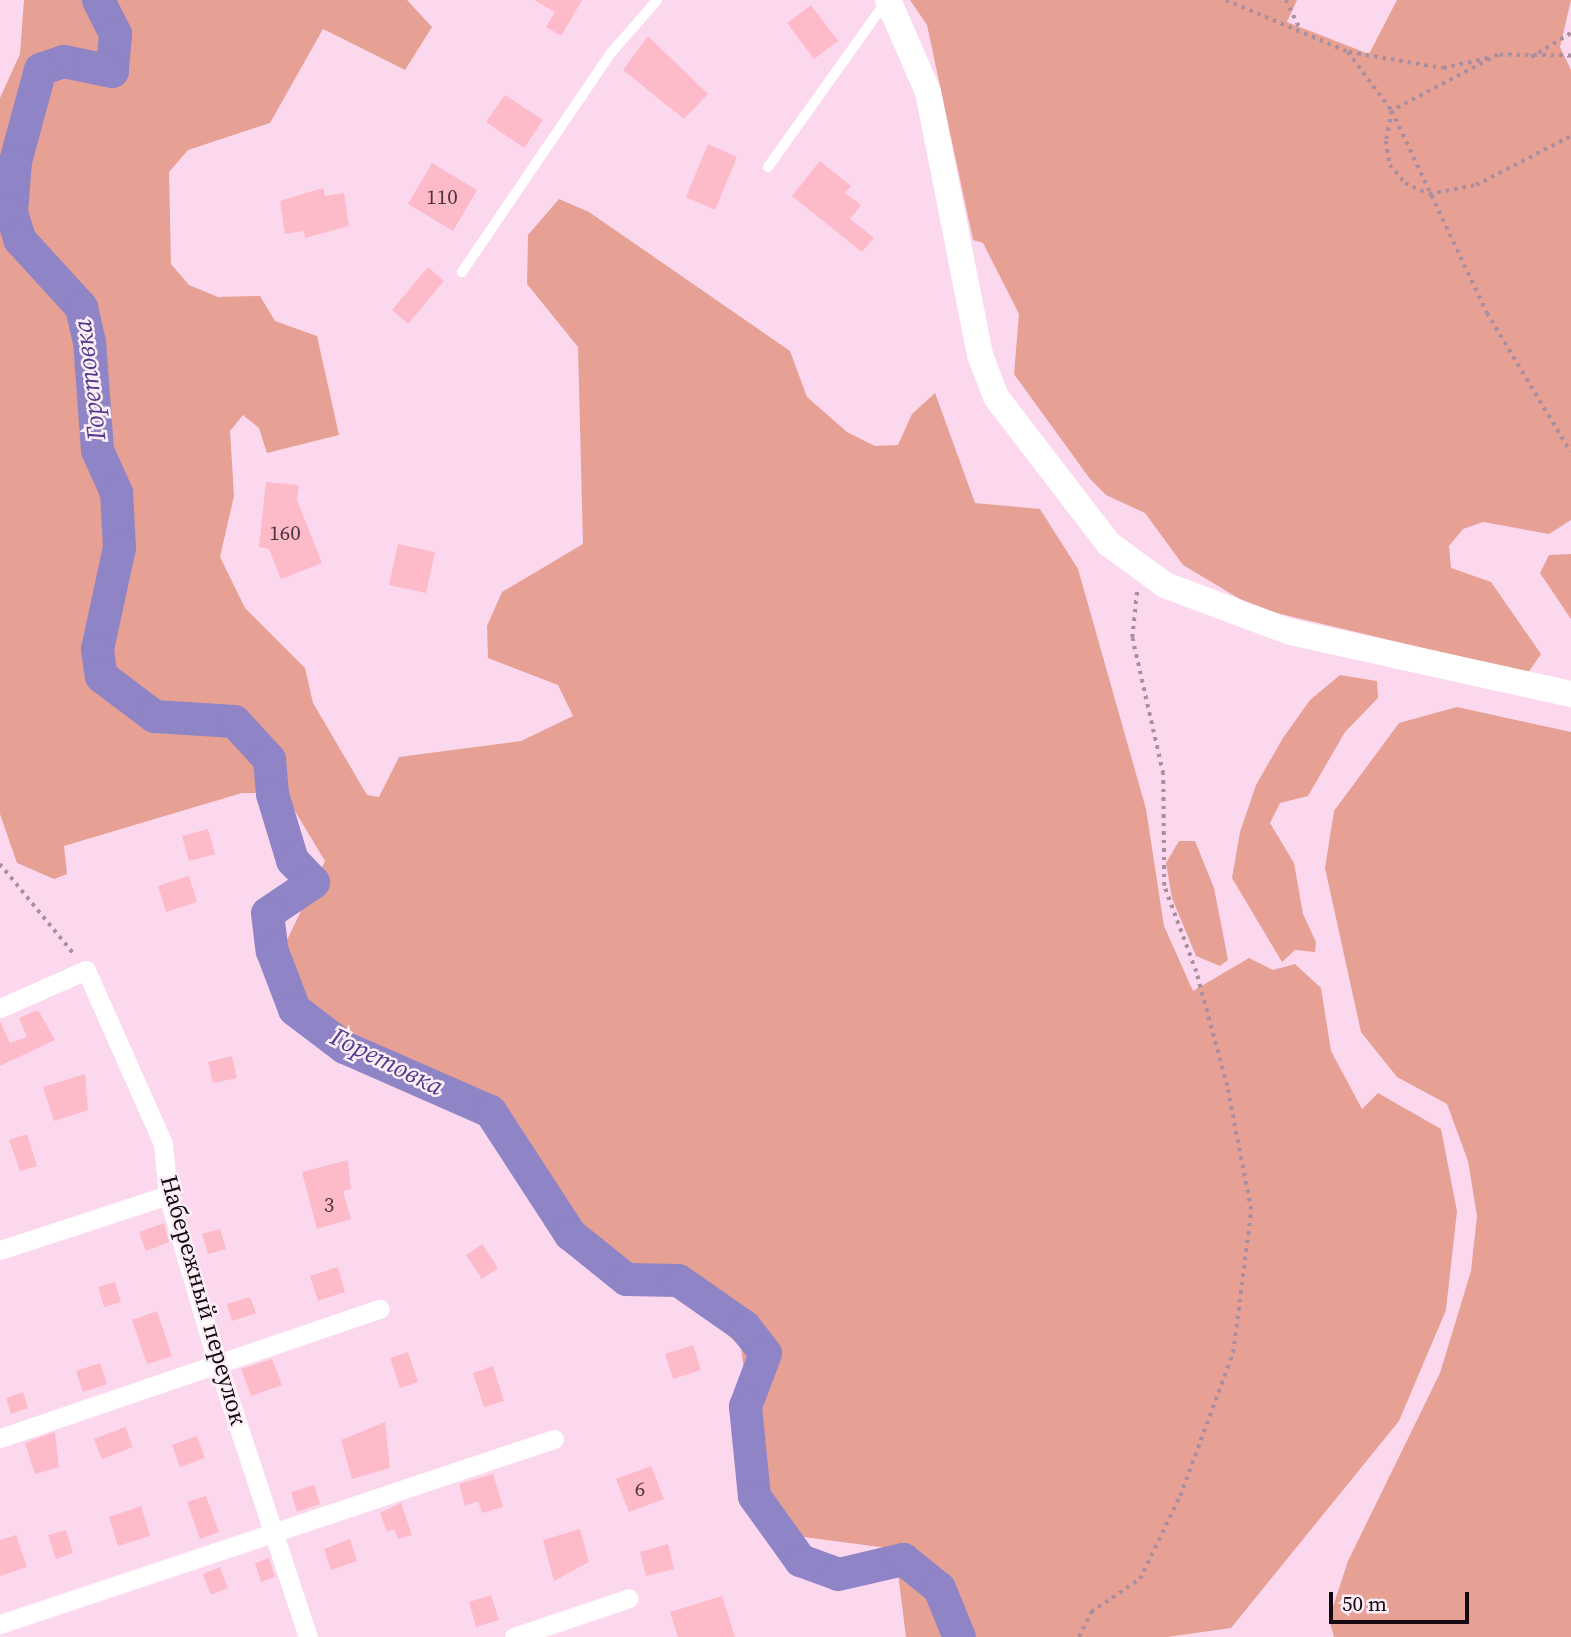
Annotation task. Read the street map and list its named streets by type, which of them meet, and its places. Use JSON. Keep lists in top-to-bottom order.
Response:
{
  "streets": {
    "street": ["Набережный переулок"]
  },
  "water": ["Горетовка"],
  "house_numbers": [
    "110",
    "160",
    "3",
    "6"
  ],
  "scale_bar": "50 m"
}
